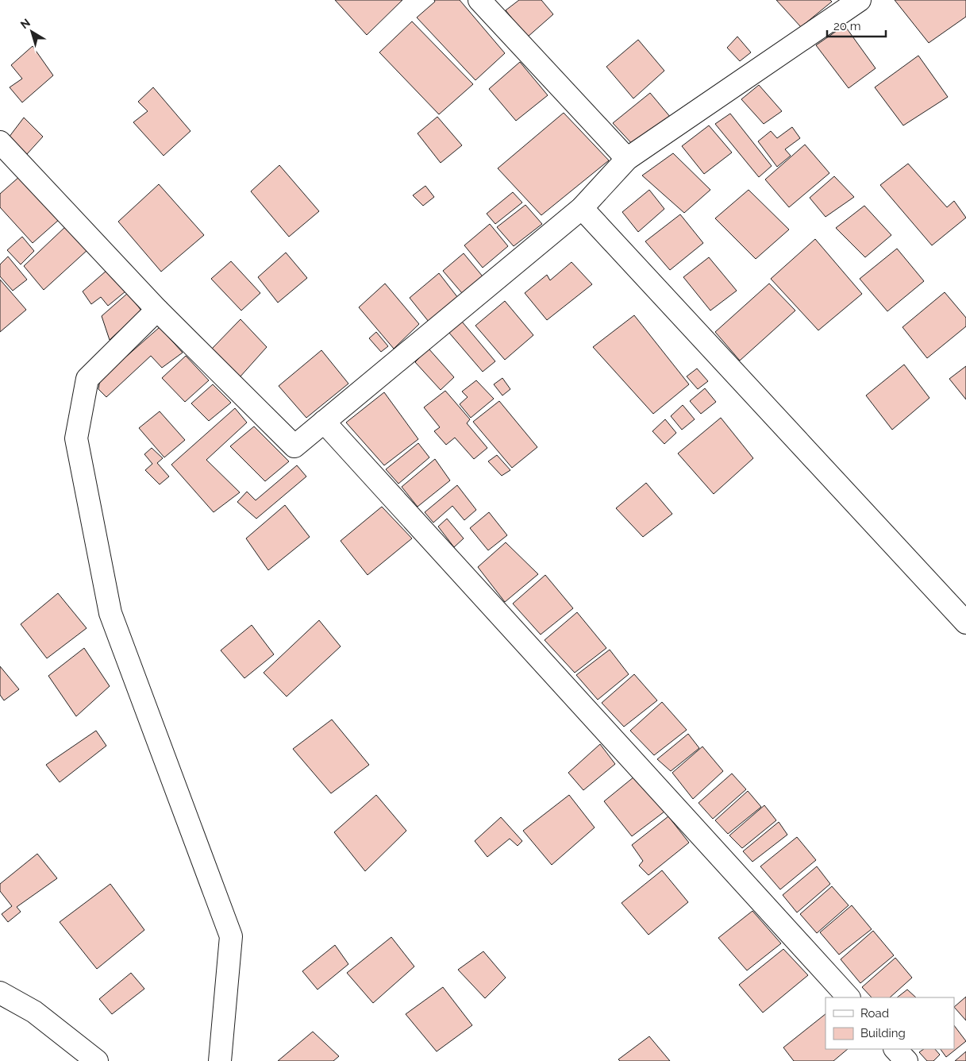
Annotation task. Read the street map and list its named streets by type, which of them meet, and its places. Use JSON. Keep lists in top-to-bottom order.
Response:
{
  "legend": ["Road", "Building"],
  "scale_bar": "20 m",
  "north": "top left"
}
